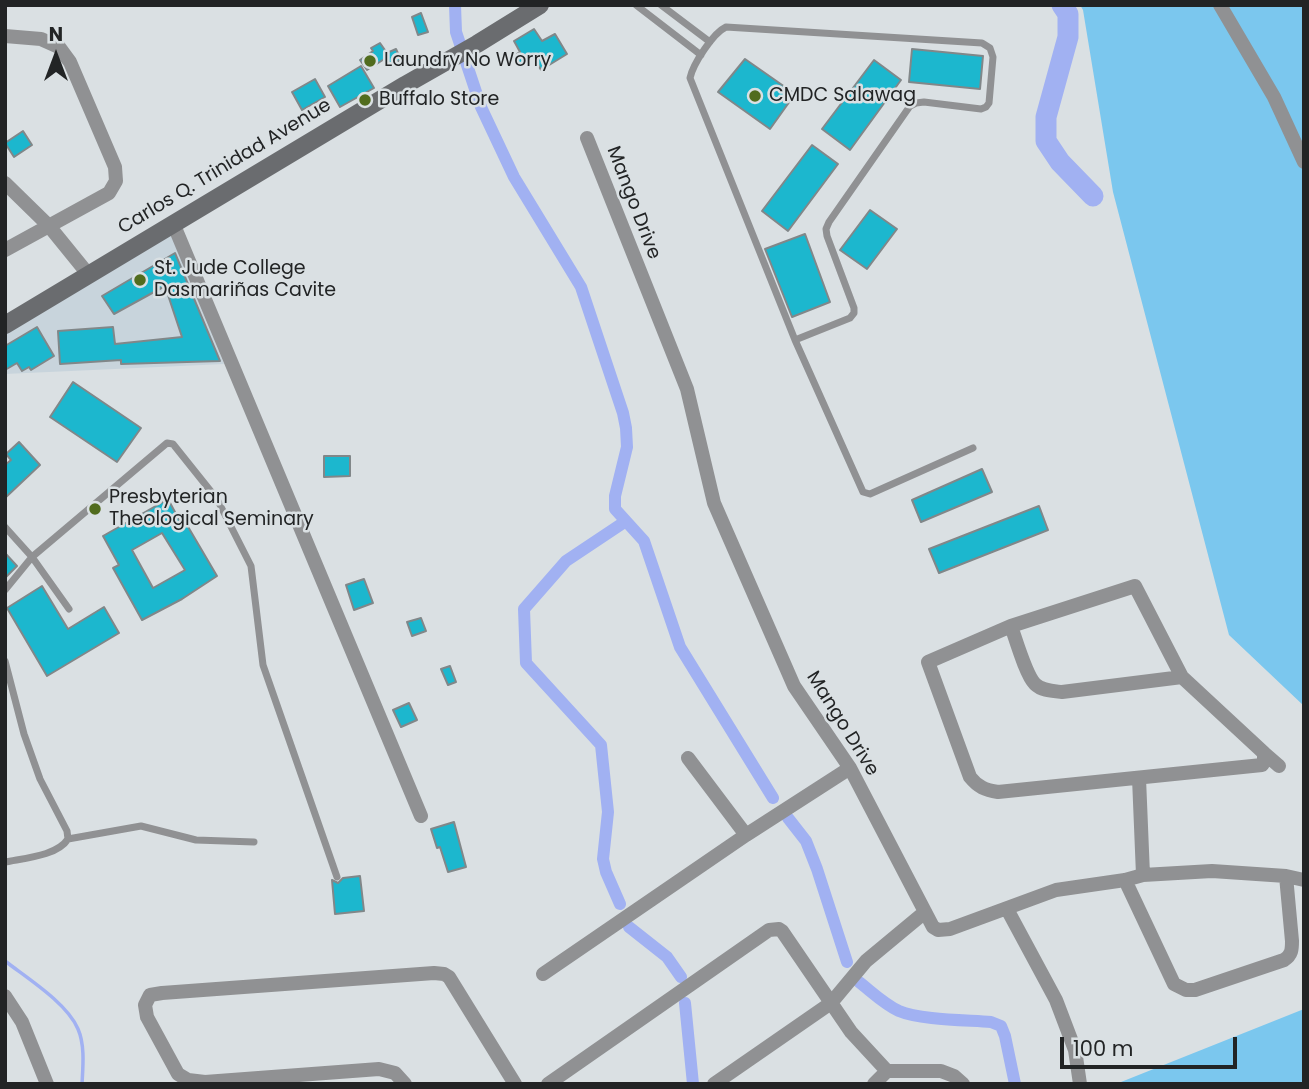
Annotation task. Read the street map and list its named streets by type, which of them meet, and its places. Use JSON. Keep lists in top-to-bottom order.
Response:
{
  "streets": {
    "main road": ["Carlos Q. Trinidad Avenue"],
    "street": ["Mango Drive"]
  },
  "places": [
    "Laundry No Worry",
    "CMDC Salawag",
    "Buffalo Store",
    "St. Jude College Dasmariñas Cavite",
    "Presbyterian Theological Seminary"
  ],
  "scale_bar": "100 m",
  "north": "top"
}
